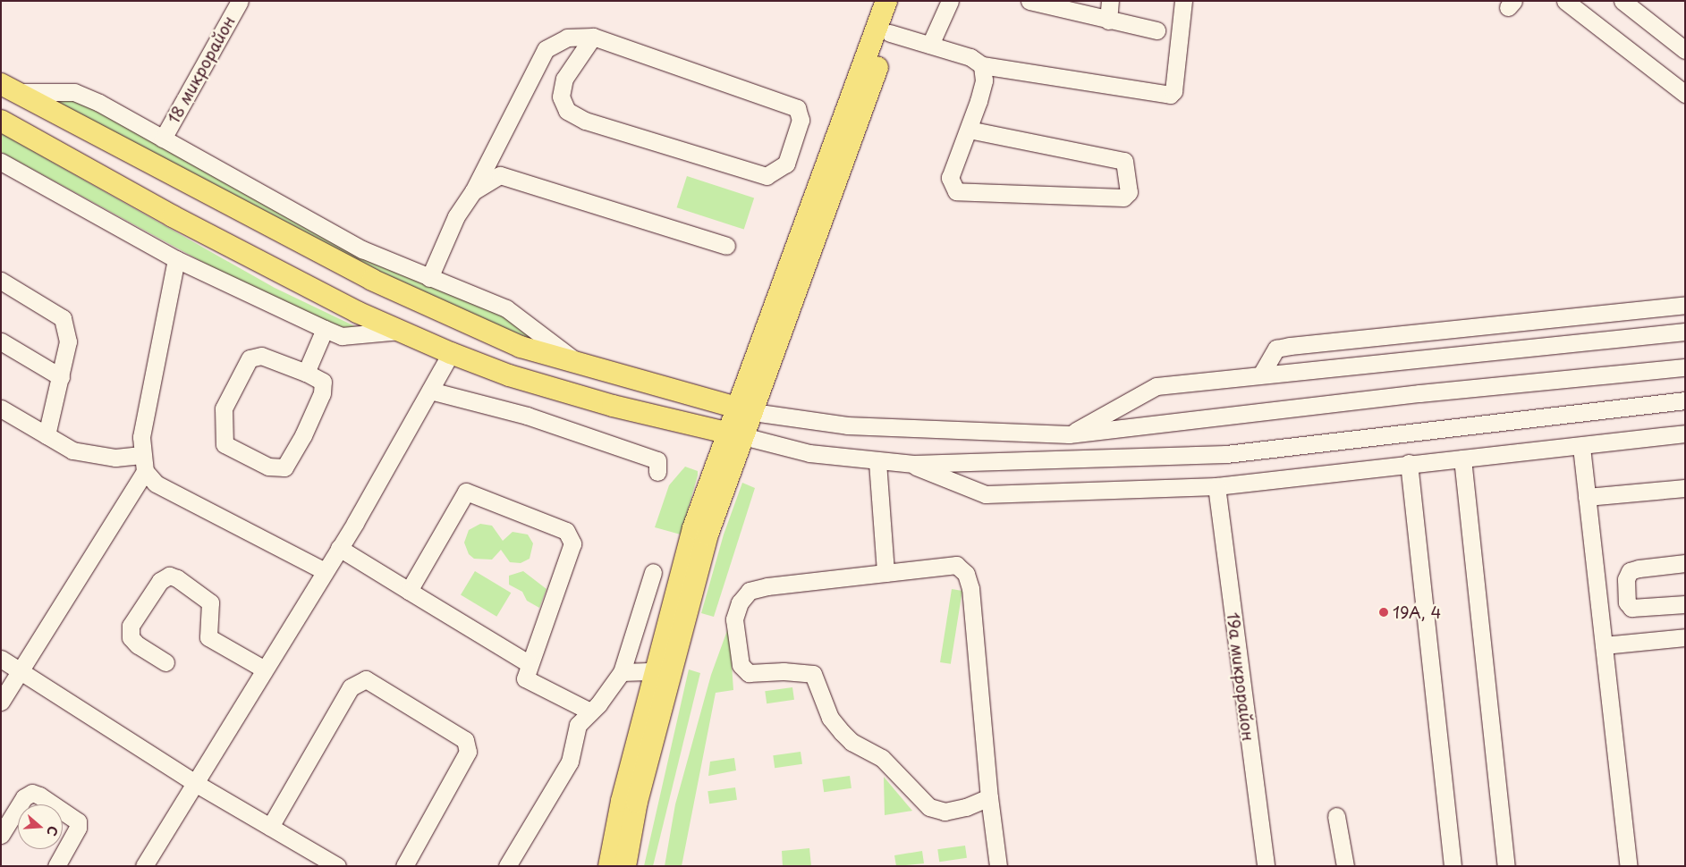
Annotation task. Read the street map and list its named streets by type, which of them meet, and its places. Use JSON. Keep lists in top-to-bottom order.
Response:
{
  "streets": {
    "street": ["18 микрорайон", "19а микрорайон"]
  },
  "places": ["19А, 4"],
  "north": "right"
}
